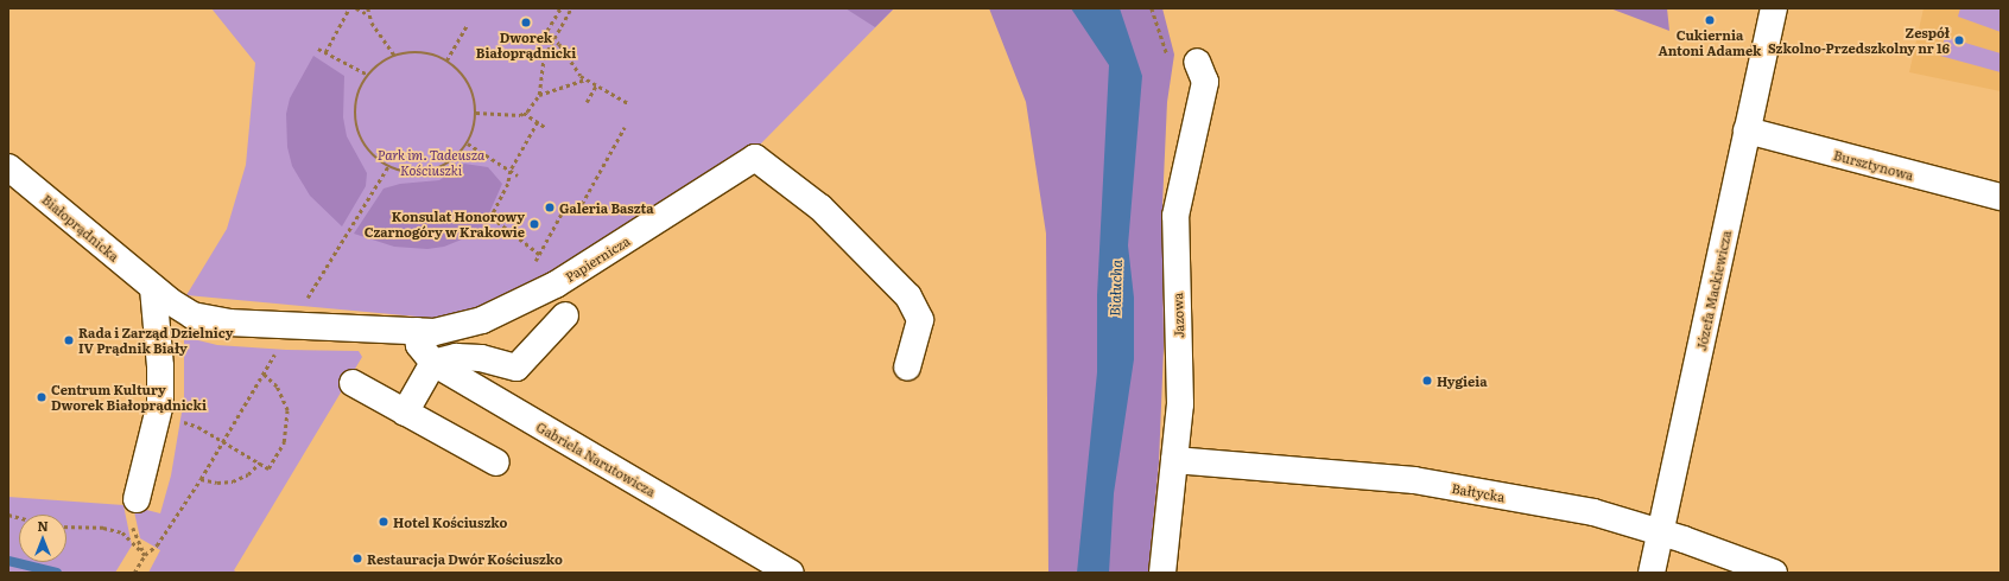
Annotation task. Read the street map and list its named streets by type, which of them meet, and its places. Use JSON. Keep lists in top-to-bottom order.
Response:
{
  "streets": {
    "street": [
      "Bursztynowa",
      "Białoprądnicka",
      "Papiernicza",
      "Józefa Mackiewicza",
      "Jazowa",
      "Gabriela Narutowicza",
      "Bałtycka"
    ]
  },
  "crossings": [
    ["Bursztynowa", "Józefa Mackiewicza"],
    ["Białoprądnicka", "Papiernicza"],
    ["Papiernicza", "Gabriela Narutowicza"],
    ["Józefa Mackiewicza", "Bałtycka"],
    ["Jazowa", "Bałtycka"]
  ],
  "water": ["Białucha"],
  "parks": ["Park im. Tadeusza Kościuszki"],
  "places": [
    "Cukiernia Antoni Adamek",
    "Dworek Białoprądnicki",
    "Zespół Szkolno-Przedszkolny nr 16",
    "Galeria Baszta",
    "Konsulat Honorowy Czarnogóry w Krakowie",
    "Rada i Zarząd Dzielnicy IV Prądnik Biały",
    "Hygieia",
    "Centrum Kultury Dworek Białoprądnicki",
    "Hotel Kościuszko",
    "Restauracja Dwór Kościuszko"
  ],
  "north": "top"
}
